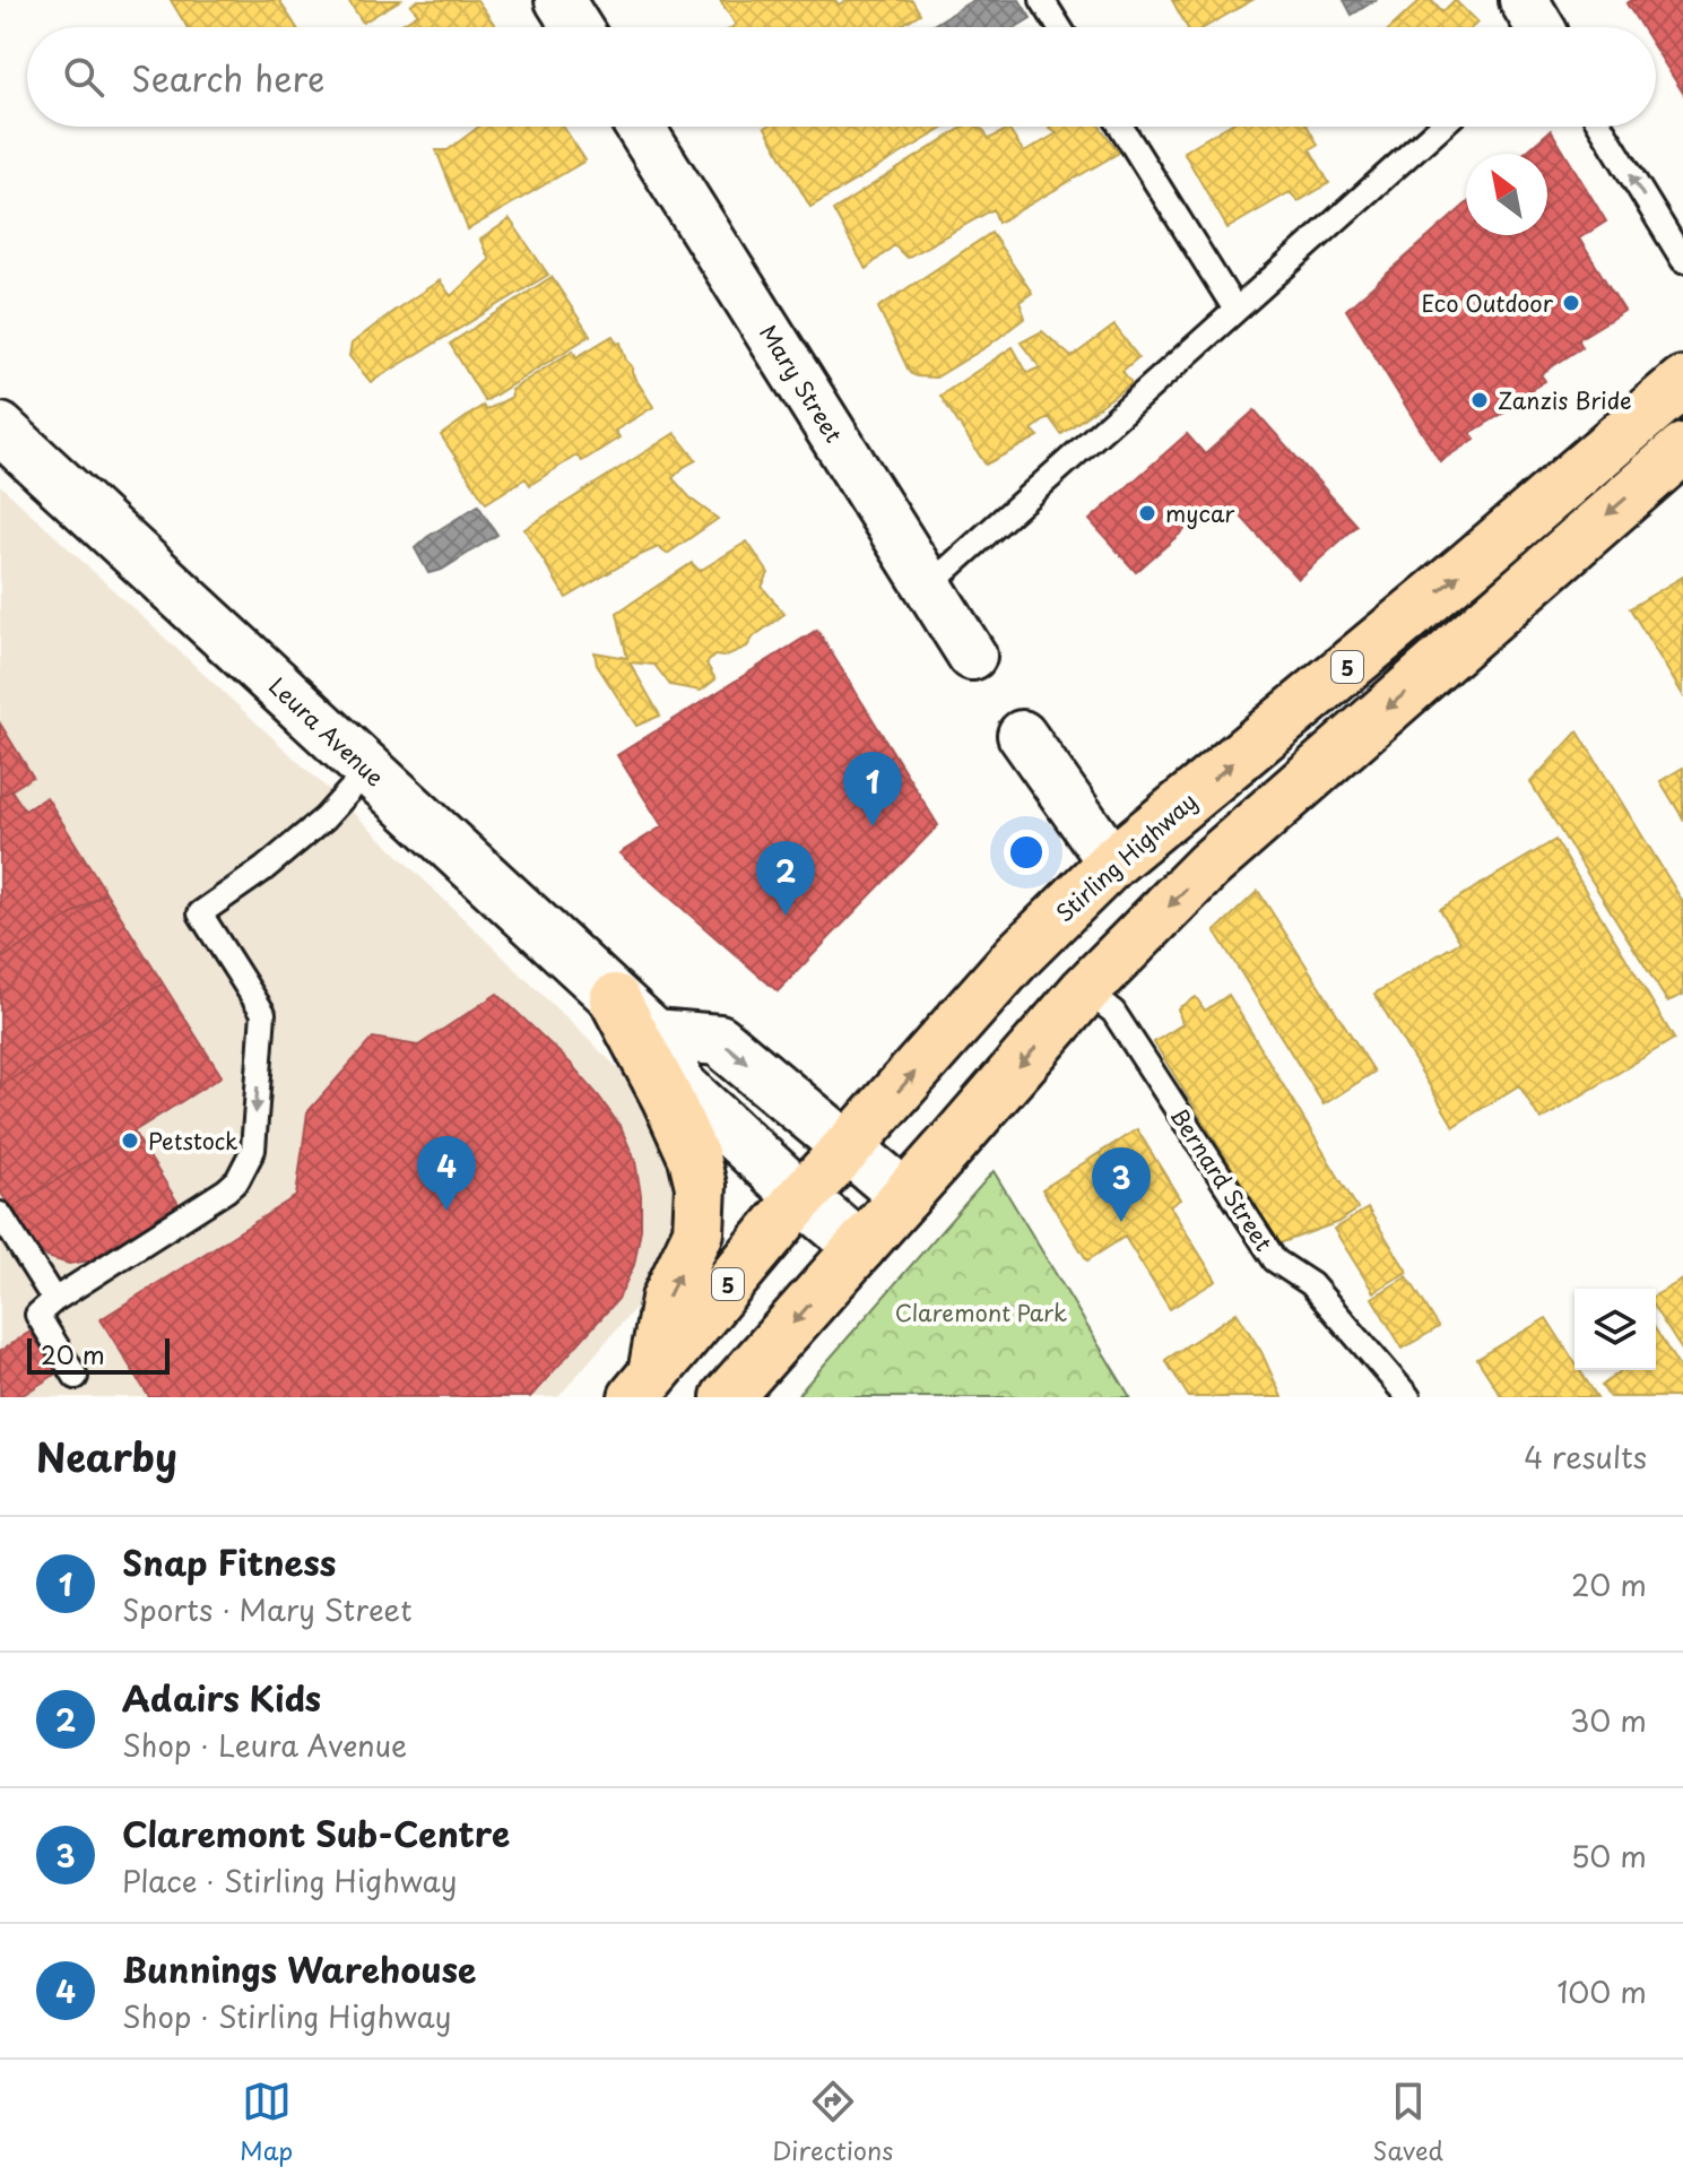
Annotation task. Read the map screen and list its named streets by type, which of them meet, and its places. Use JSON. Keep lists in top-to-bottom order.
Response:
{
  "streets": {
    "highway": ["5", "Stirling Highway"],
    "main road": ["Leura Avenue"],
    "street": ["Mary Street"],
    "lane": ["Bernard Street"]
  },
  "crossings": [
    ["Leura Avenue", "Stirling Highway"]
  ],
  "parks": ["Claremont Park"],
  "places": [
    "Eco Outdoor",
    "Zanzis Bride",
    "mycar",
    "Petstock"
  ],
  "scale_bar": "20 m",
  "north": "top left",
  "page": {
    "search": "Search here",
    "pins": [
      "1",
      "2",
      "4",
      "3"
    ],
    "scale": "20 m",
    "heading": ["Nearby", "4 results"],
    "list": [
      {
        "mark": "1",
        "name": "Snap Fitness",
        "note": "Sports · Mary Street",
        "value": "20 m"
      },
      {
        "mark": "2",
        "name": "Adairs Kids",
        "note": "Shop · Leura Avenue",
        "value": "30 m"
      },
      {
        "mark": "3",
        "name": "Claremont Sub-Centre",
        "note": "Place · Stirling Highway",
        "value": "50 m"
      },
      {
        "mark": "4",
        "name": "Bunnings Warehouse",
        "note": "Shop · Stirling Highway",
        "value": "100 m"
      }
    ],
    "nav": ["Map", "Directions", "Saved"]
  }
}
